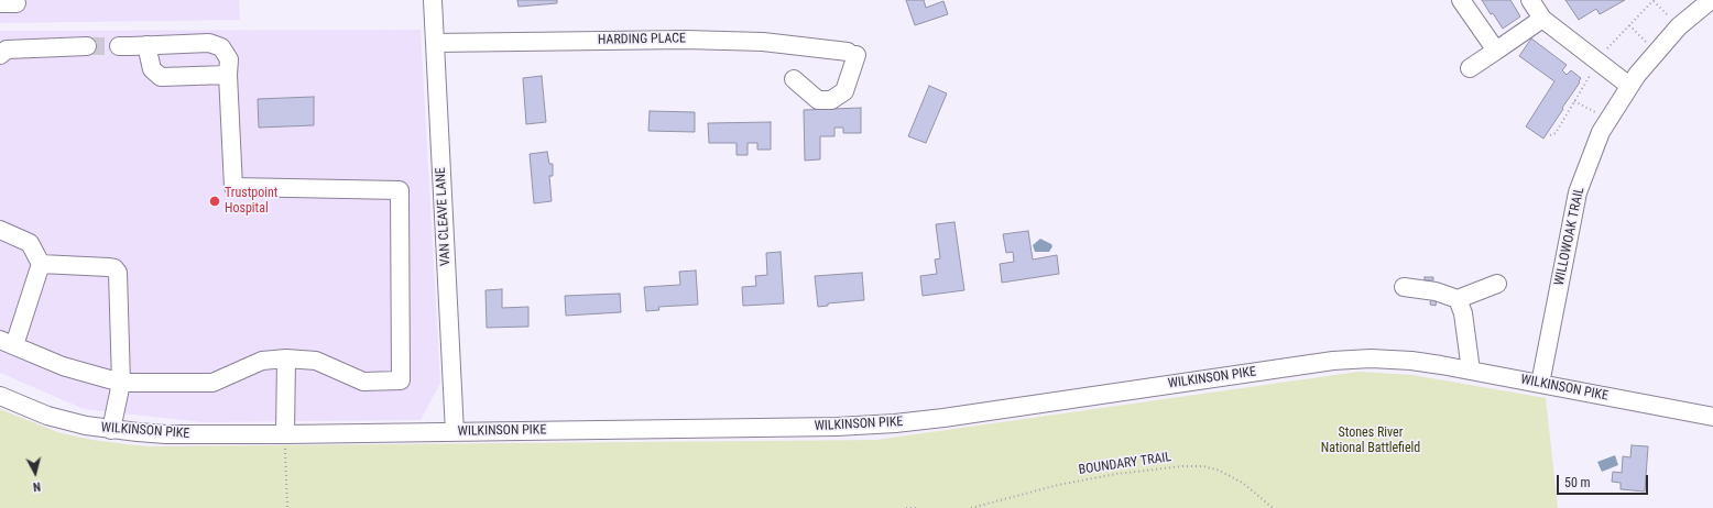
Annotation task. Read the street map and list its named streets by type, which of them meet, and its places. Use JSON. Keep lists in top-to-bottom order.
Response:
{
  "streets": {
    "street": [
      "HARDING PLACE",
      "VAN CLEAVE LANE",
      "WILLOWOAK TRAIL",
      "WILKINSON PIKE"
    ],
    "path": ["BOUNDARY TRAIL"]
  },
  "crossings": [
    ["HARDING PLACE", "VAN CLEAVE LANE"],
    ["VAN CLEAVE LANE", "WILKINSON PIKE"],
    ["WILLOWOAK TRAIL", "WILKINSON PIKE"]
  ],
  "parks": ["Stones River National Battlefield"],
  "places": ["Trustpoint Hospital"],
  "scale_bar": "50 m",
  "north": "bottom"
}
